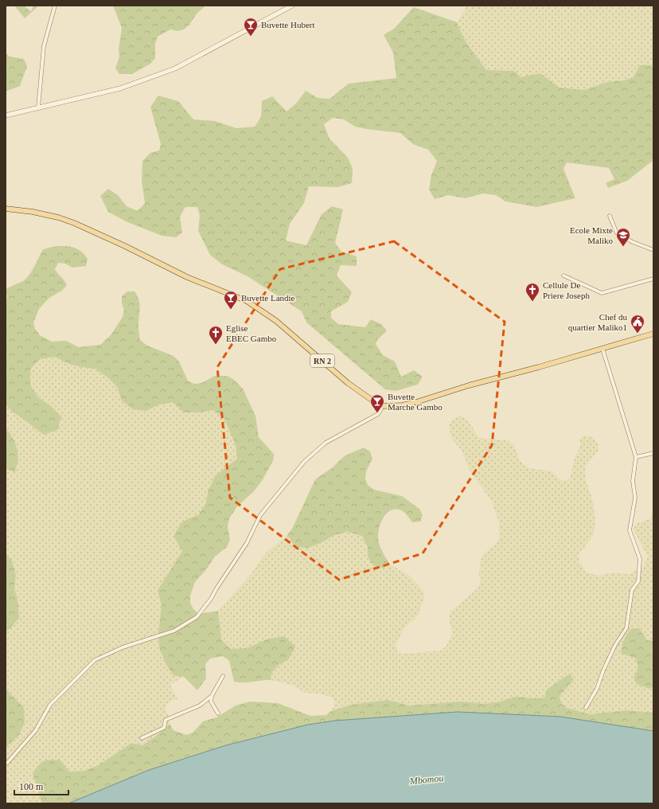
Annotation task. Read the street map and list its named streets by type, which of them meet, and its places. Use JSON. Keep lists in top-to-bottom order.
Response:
{
  "streets": {
    "main road": ["RN 2"]
  },
  "water": ["Mbomou"],
  "places": {
    "bar": ["Buvette Hubert", "Buvette Landie", "Buvette Marche Gambo"],
    "school or university": ["Ecole Mixte Maliko"],
    "church": ["Cellule De Priere Joseph", "Eglise EBEC Gambo"],
    "public building": ["Chef du quartier Maliko1"]
  },
  "scale_bar": "100 m"
}
